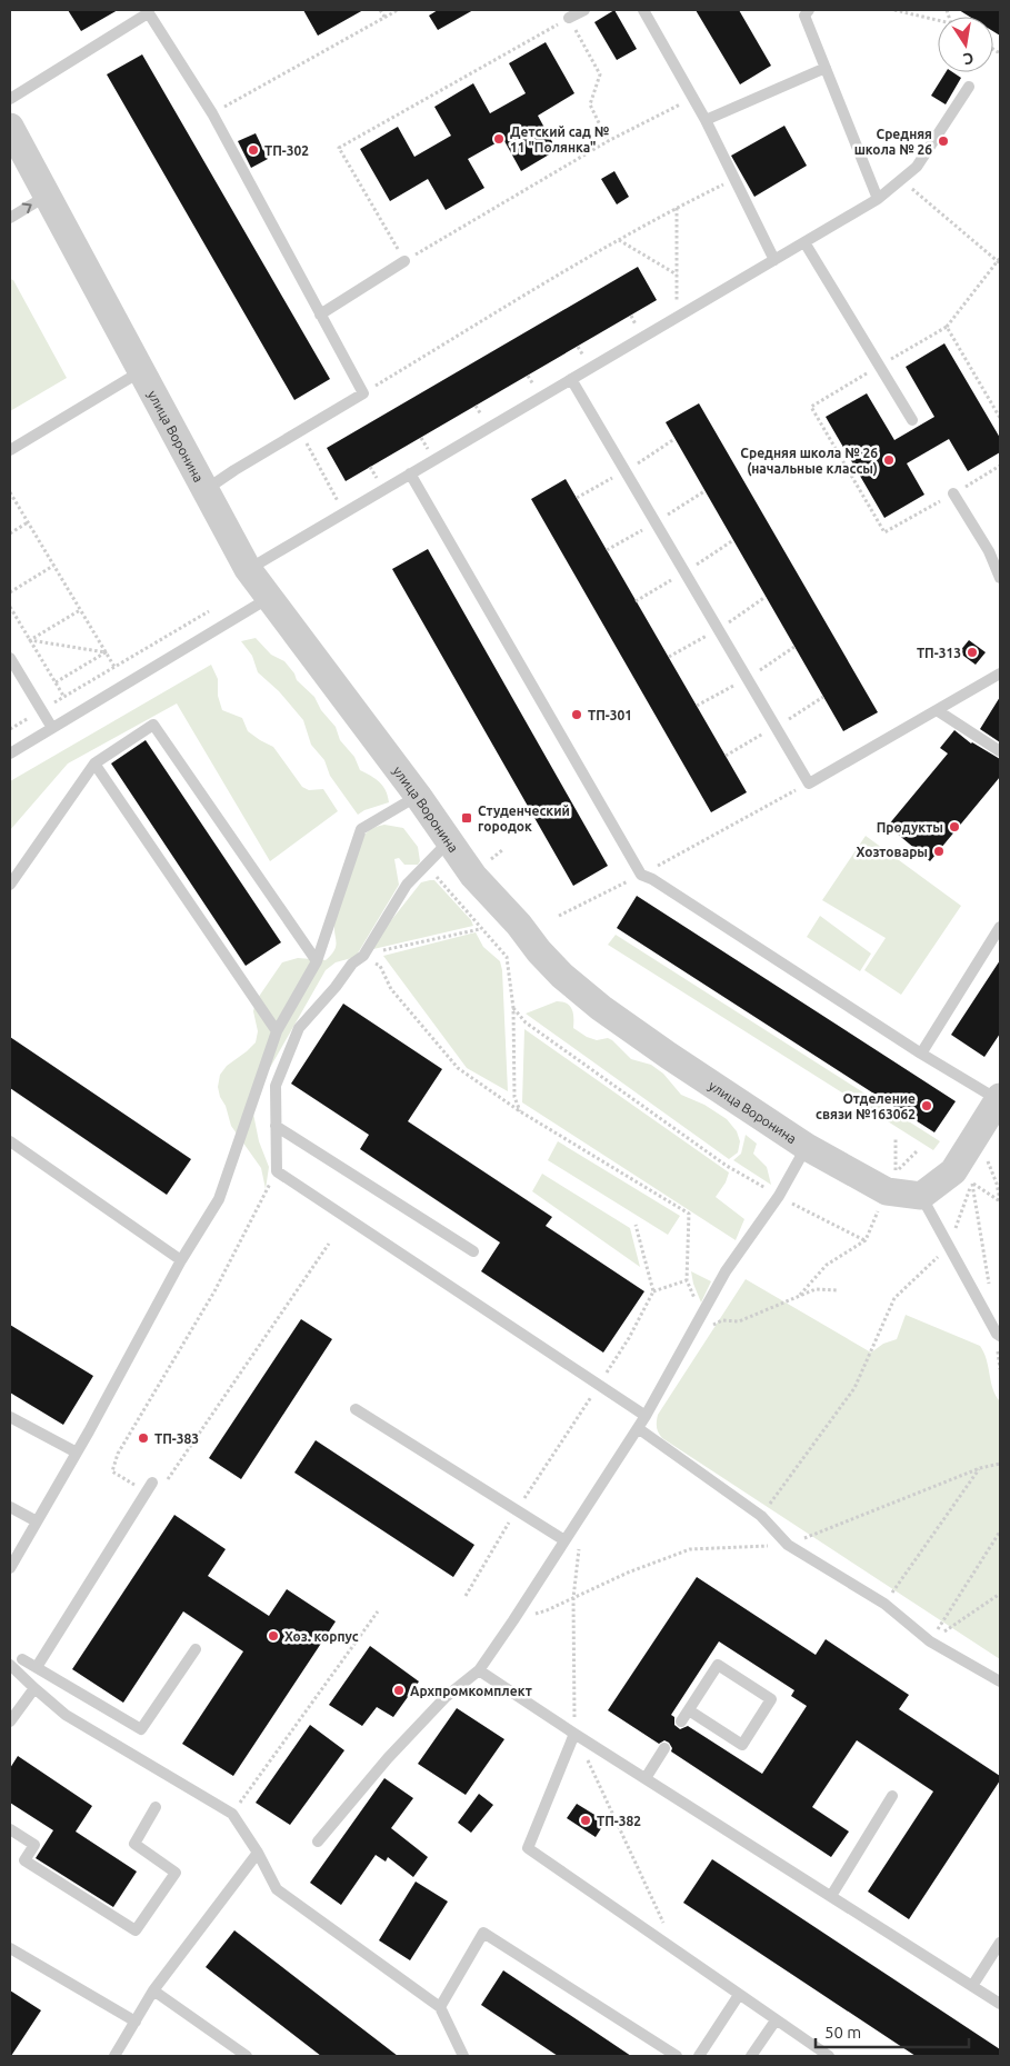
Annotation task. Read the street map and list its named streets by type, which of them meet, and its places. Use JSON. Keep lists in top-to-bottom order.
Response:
{
  "streets": {
    "street": ["улица Воронина"]
  },
  "places": {
    "other": [
      "Детский сад № 11 \"Полянка\"",
      "Средняя школа № 26",
      "ТП-302",
      "Средняя школа № 26 (начальные классы)",
      "ТП-313",
      "ТП-301",
      "Продукты",
      "Хозтовары",
      "Отделение связи №163062",
      "ТП-383",
      "Хоз. корпус",
      "Архпромкомплект",
      "ТП-382"
    ],
    "transit": ["Студенческий городок"]
  },
  "scale_bar": "50 m",
  "north": "bottom"
}
